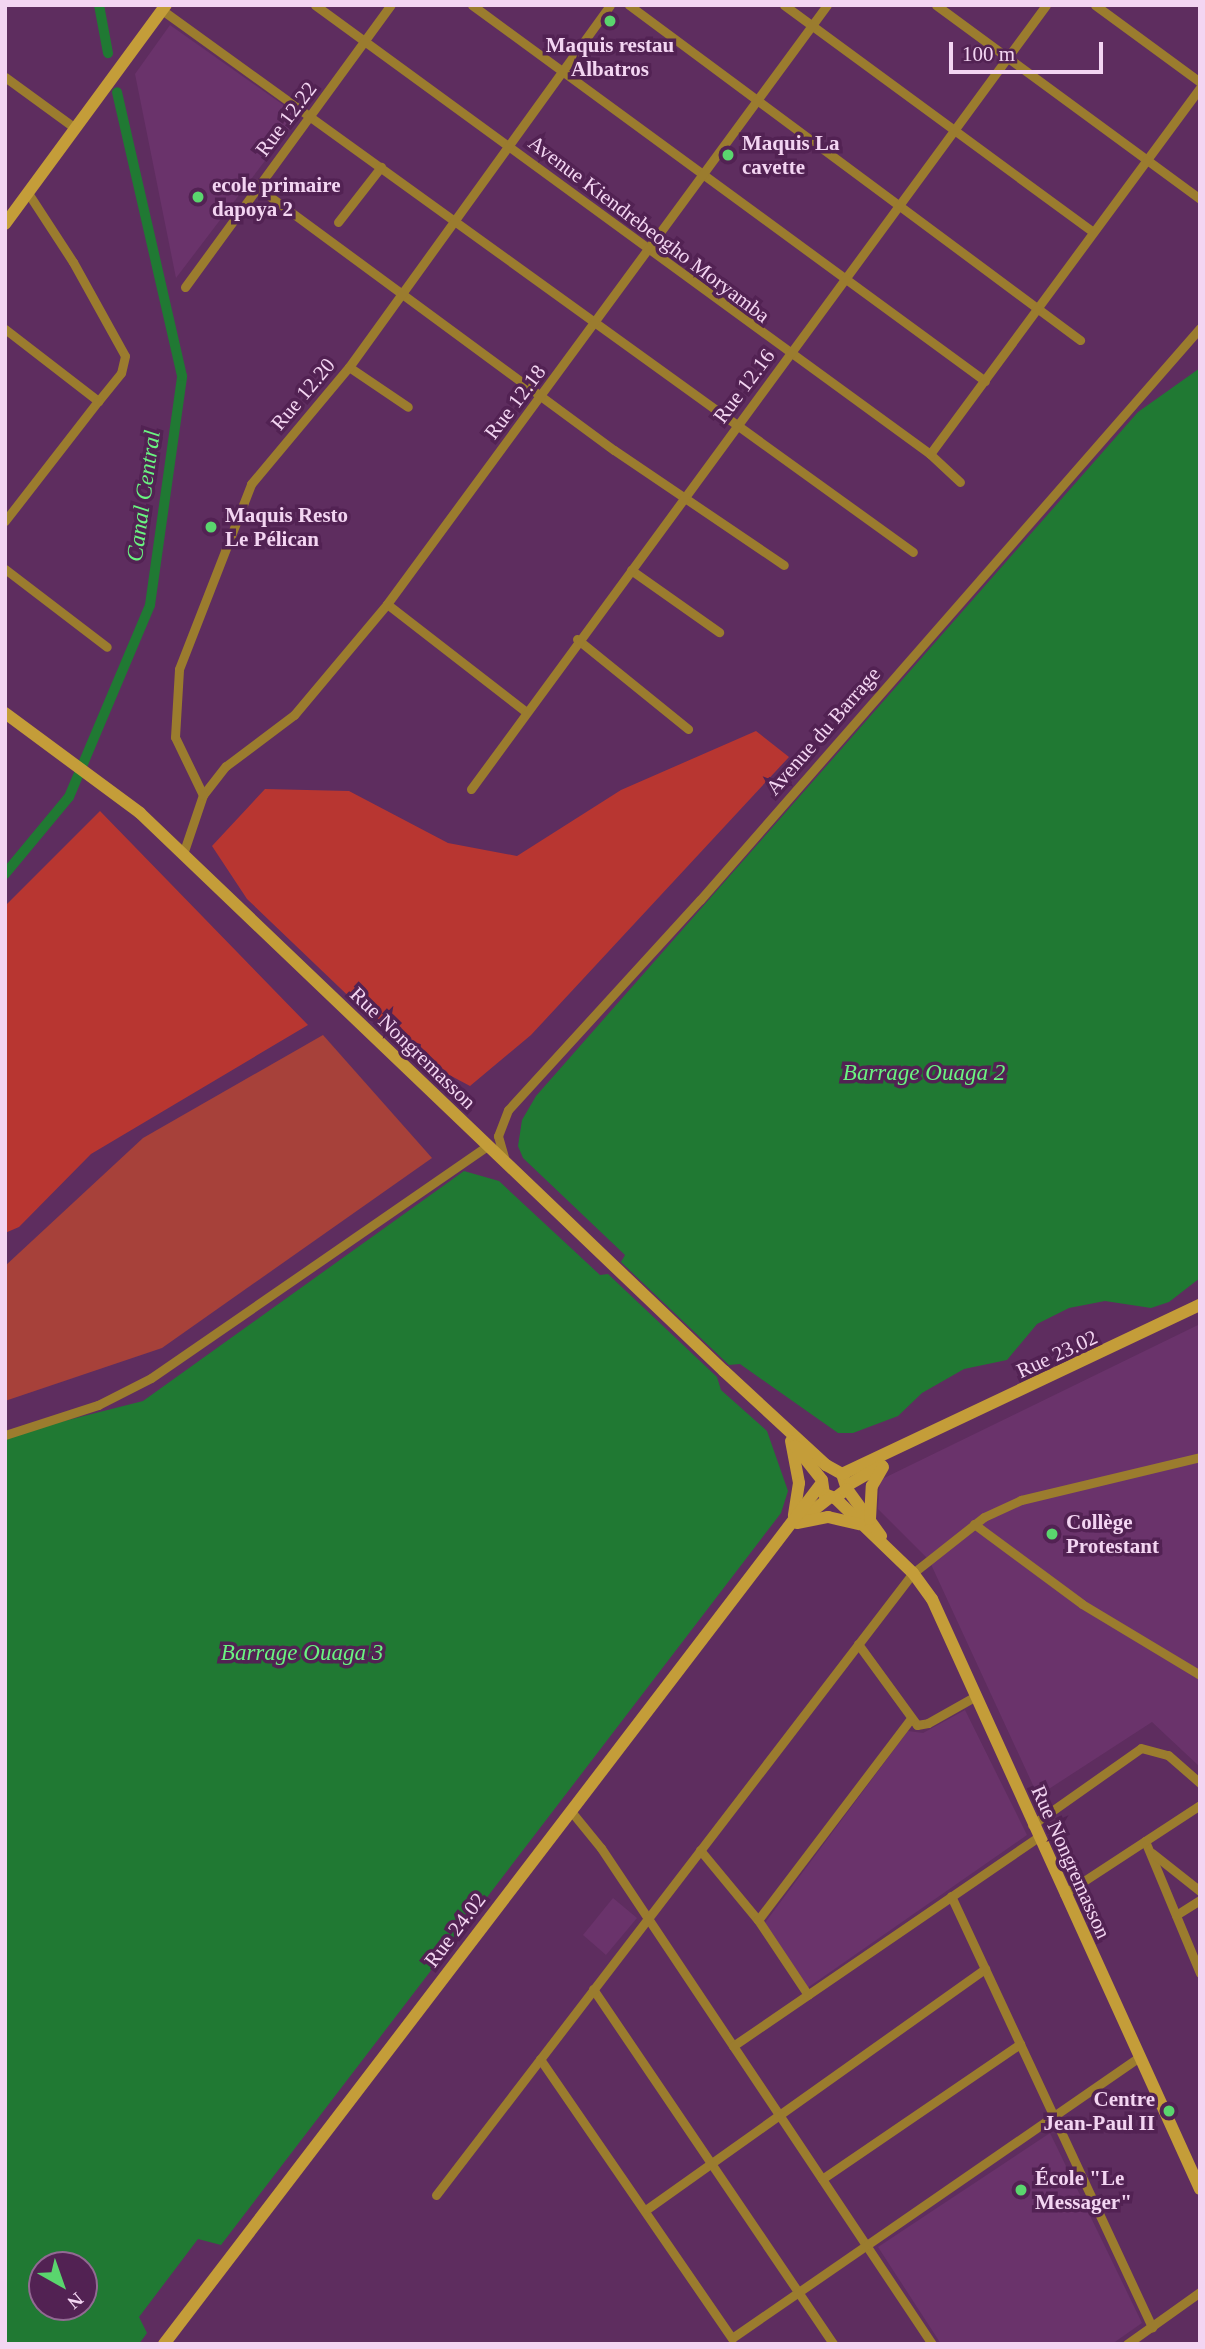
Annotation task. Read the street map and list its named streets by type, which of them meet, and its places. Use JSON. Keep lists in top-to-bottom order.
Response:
{
  "streets": {
    "street": [
      "Rue 12.22",
      "Avenue Kiendrebeogho Moryamba",
      "Rue 12.16",
      "Rue 12.20",
      "Rue 12.18",
      "Avenue du Barrage",
      "Rue Nongremasson",
      "Rue 23.02",
      "Rue 24.02"
    ]
  },
  "crossings": [
    ["Rue 12.22", "Avenue Kiendrebeogho Moryamba"],
    ["Avenue Kiendrebeogho Moryamba", "Rue 12.16"],
    ["Avenue Kiendrebeogho Moryamba", "Rue 12.20"],
    ["Avenue Kiendrebeogho Moryamba", "Rue 12.18"],
    ["Rue 12.20", "Rue 12.18"],
    ["Avenue du Barrage", "Rue Nongremasson"],
    ["Rue Nongremasson", "Rue 23.02"],
    ["Rue Nongremasson", "Rue 24.02"],
    ["Rue 23.02", "Rue 24.02"]
  ],
  "water": ["Canal Central", "Barrage Ouaga 2", "Barrage Ouaga 3"],
  "places": [
    "Maquis restau Albatros",
    "Maquis La cavette",
    "ecole primaire dapoya 2",
    "Maquis Resto Le Pélican",
    "Collège Protestant",
    "Centre Jean-Paul II",
    "École \"Le Messager\""
  ],
  "scale_bar": "100 m",
  "north": "bottom right"
}
